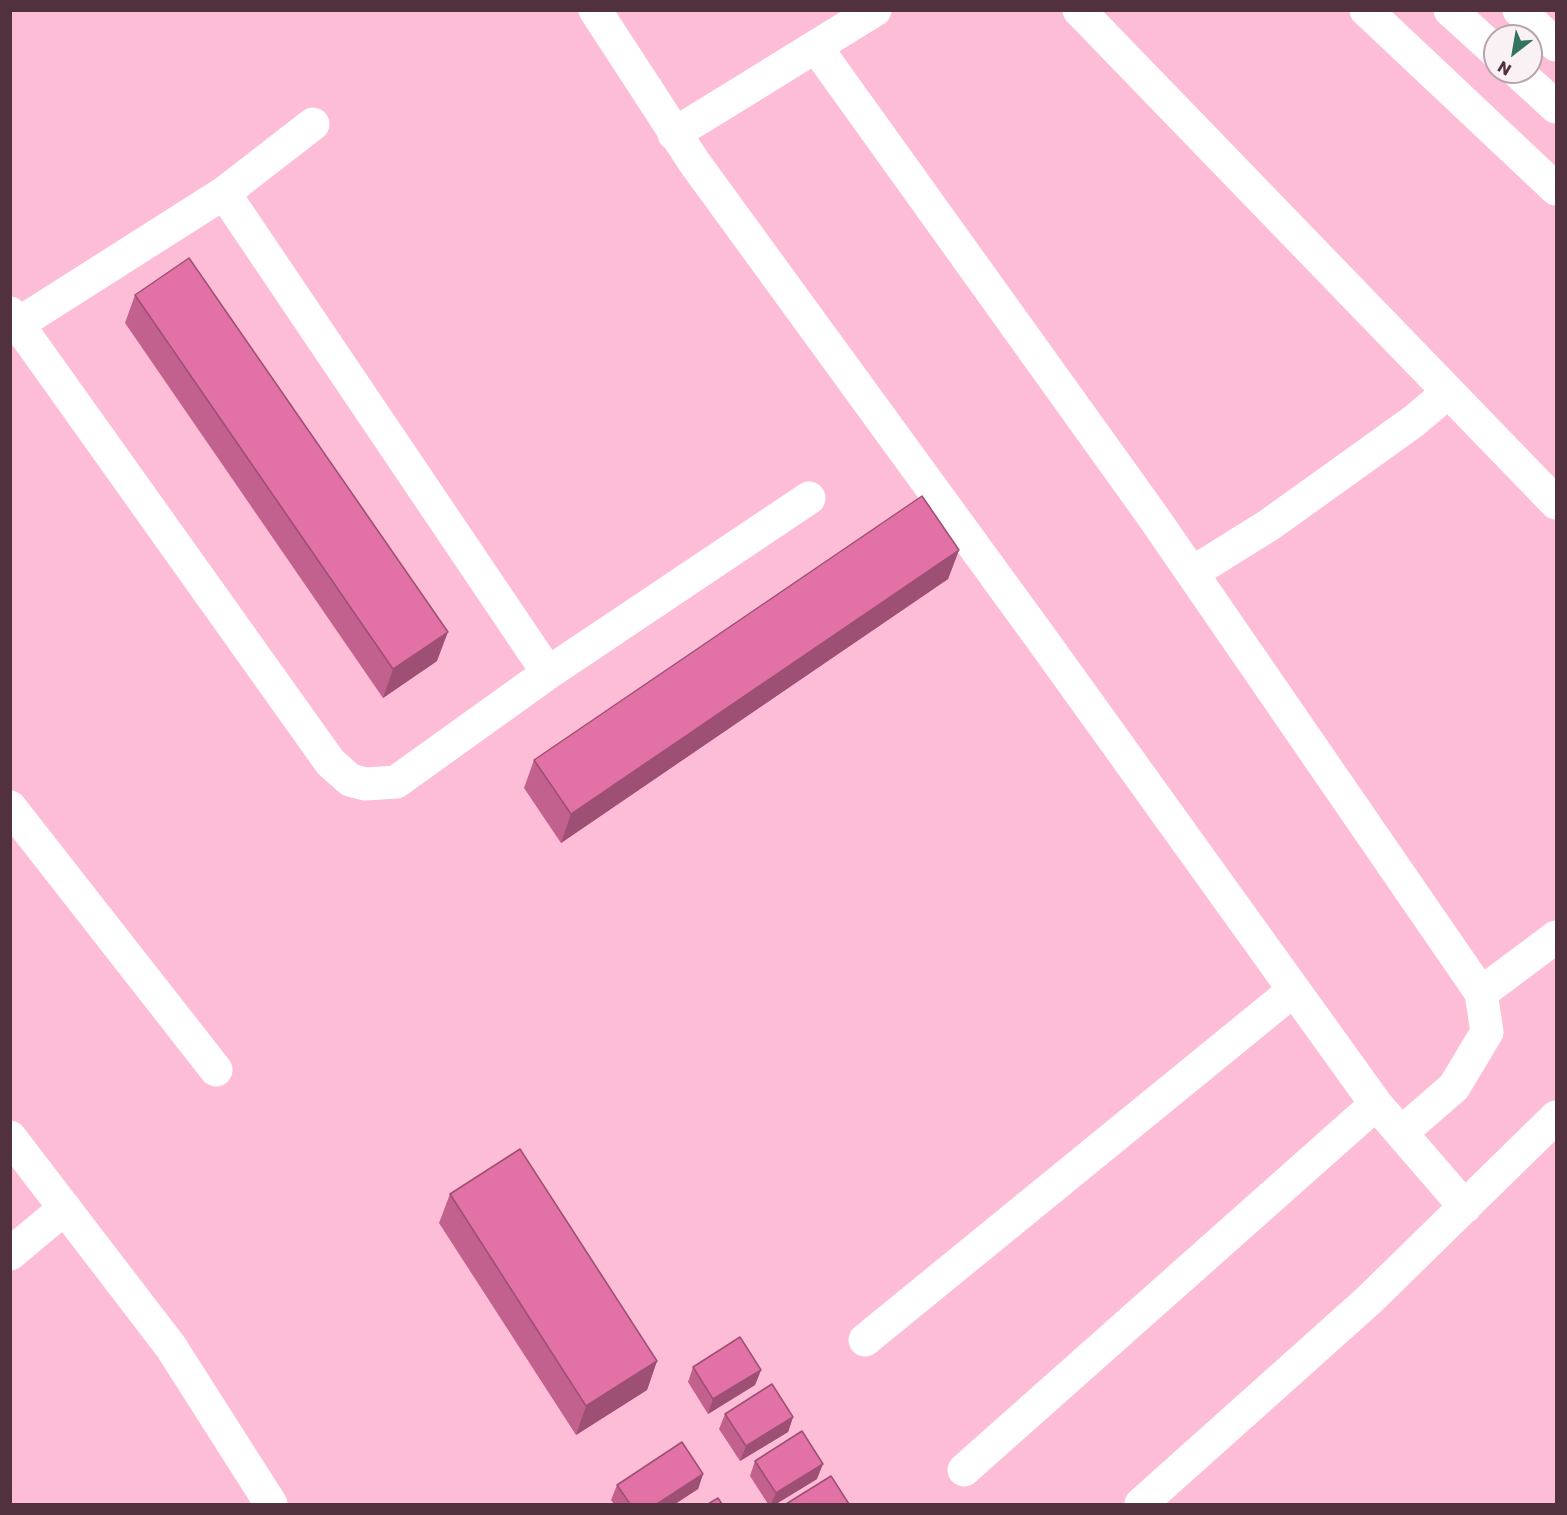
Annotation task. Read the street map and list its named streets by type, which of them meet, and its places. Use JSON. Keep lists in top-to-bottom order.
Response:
{
  "north": "bottom left"
}
